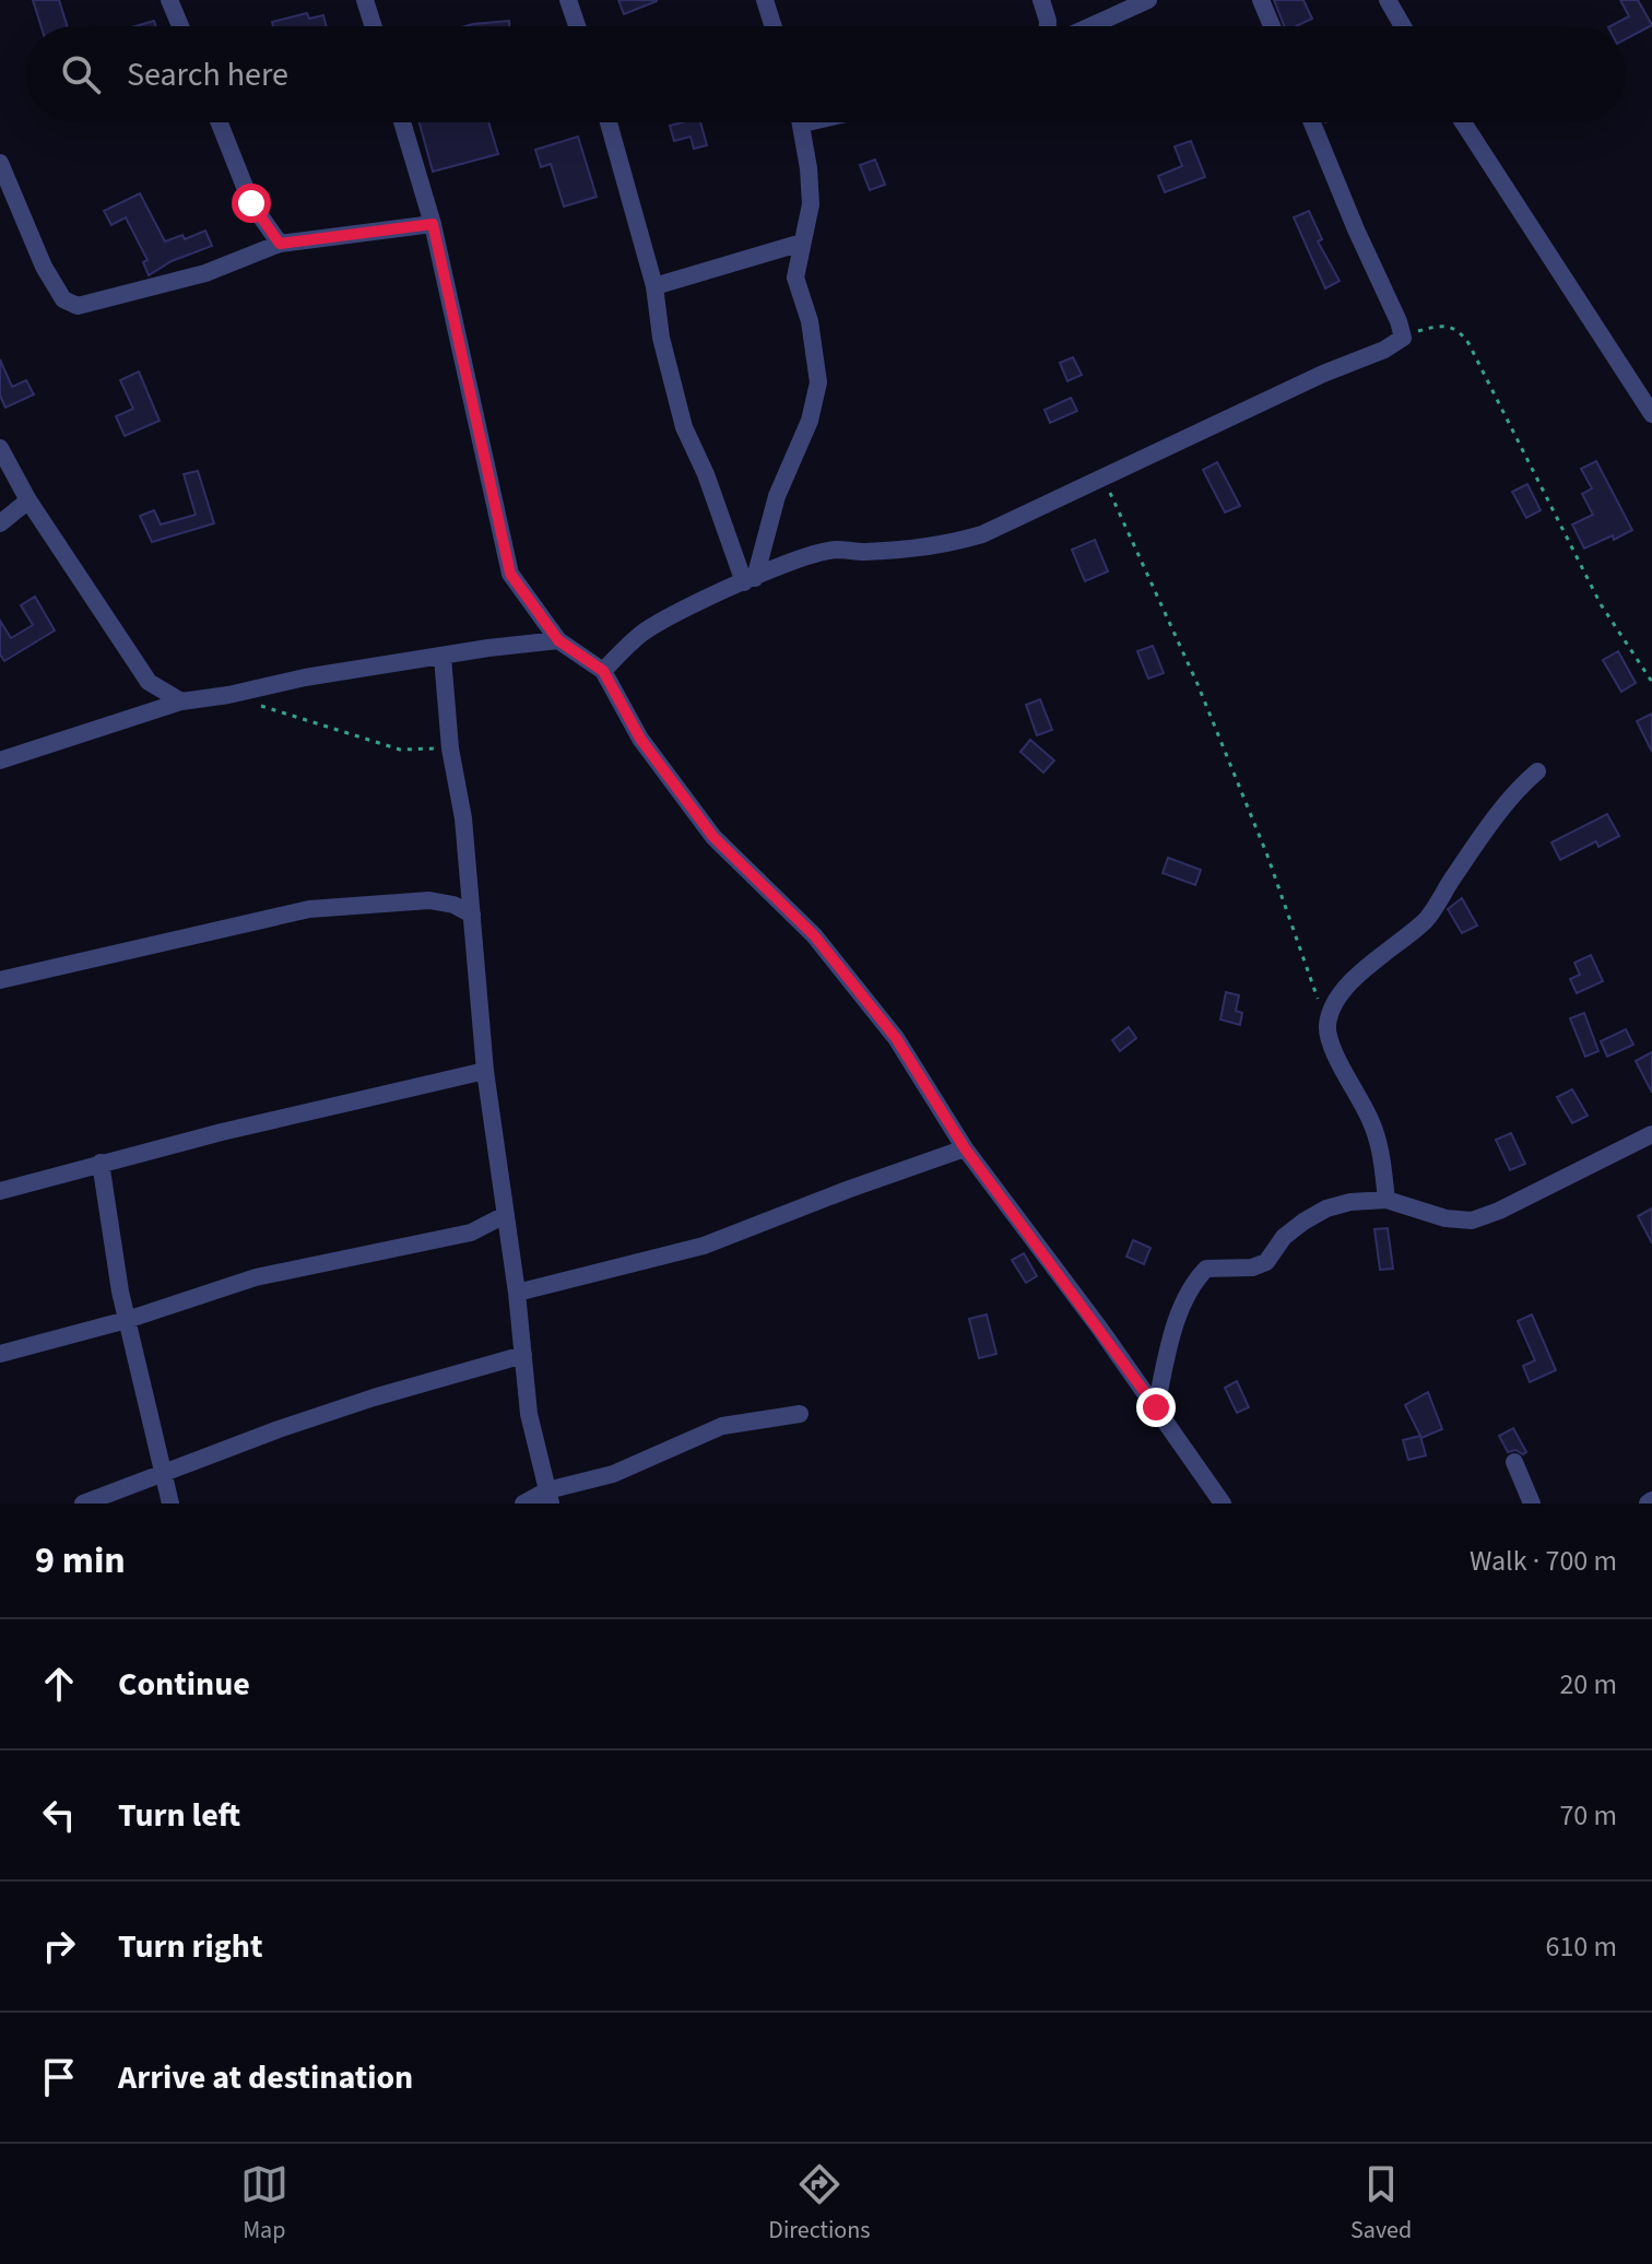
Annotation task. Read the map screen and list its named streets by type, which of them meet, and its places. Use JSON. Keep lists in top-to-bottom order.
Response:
{
  "page": {
    "search": "Search here",
    "heading": ["9 min", "Walk · 700 m"],
    "list": [
      ["Continue", "20 m"],
      ["Turn left", "70 m"],
      ["Turn right", "610 m"],
      "Arrive at destination"
    ],
    "nav": ["Map", "Directions", "Saved"]
  }
}
